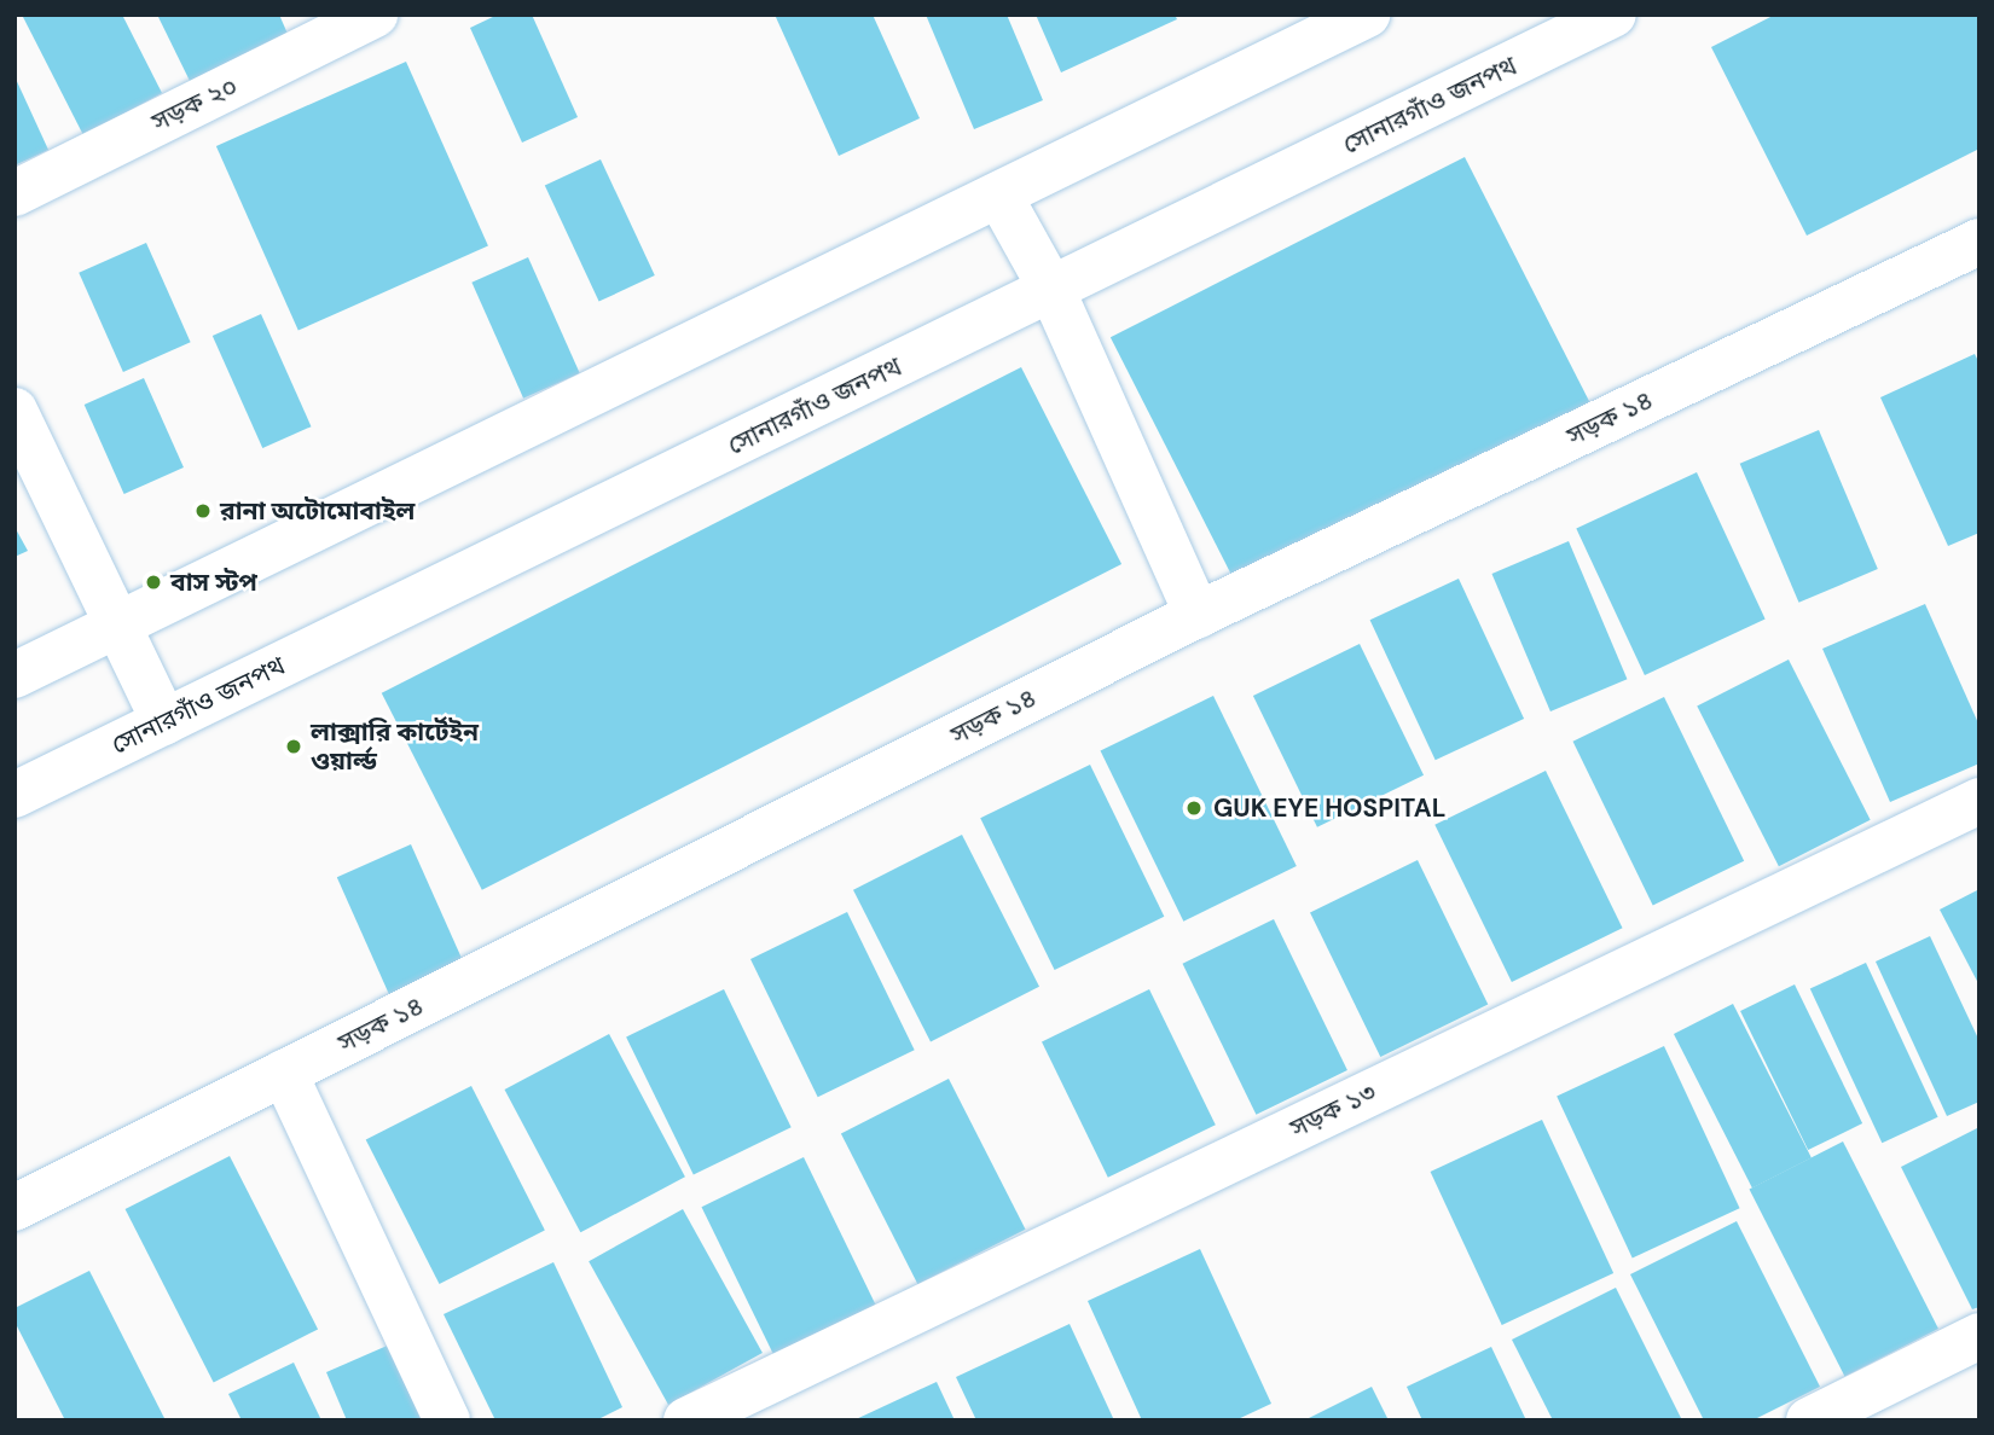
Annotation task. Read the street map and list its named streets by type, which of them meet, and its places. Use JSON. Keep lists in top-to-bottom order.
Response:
{
  "streets": {
    "street": [
      "সড়ক ২০",
      "সোনারগাঁও জনপথ",
      "সড়ক ১৪",
      "সড়ক ১৩"
    ]
  },
  "places": [
    "রানা অটোমোবাইল",
    "বাস স্টপ",
    "লাক্সারি কার্টেইন ওয়ার্ল্ড",
    "GUK EYE HOSPITAL"
  ]
}
